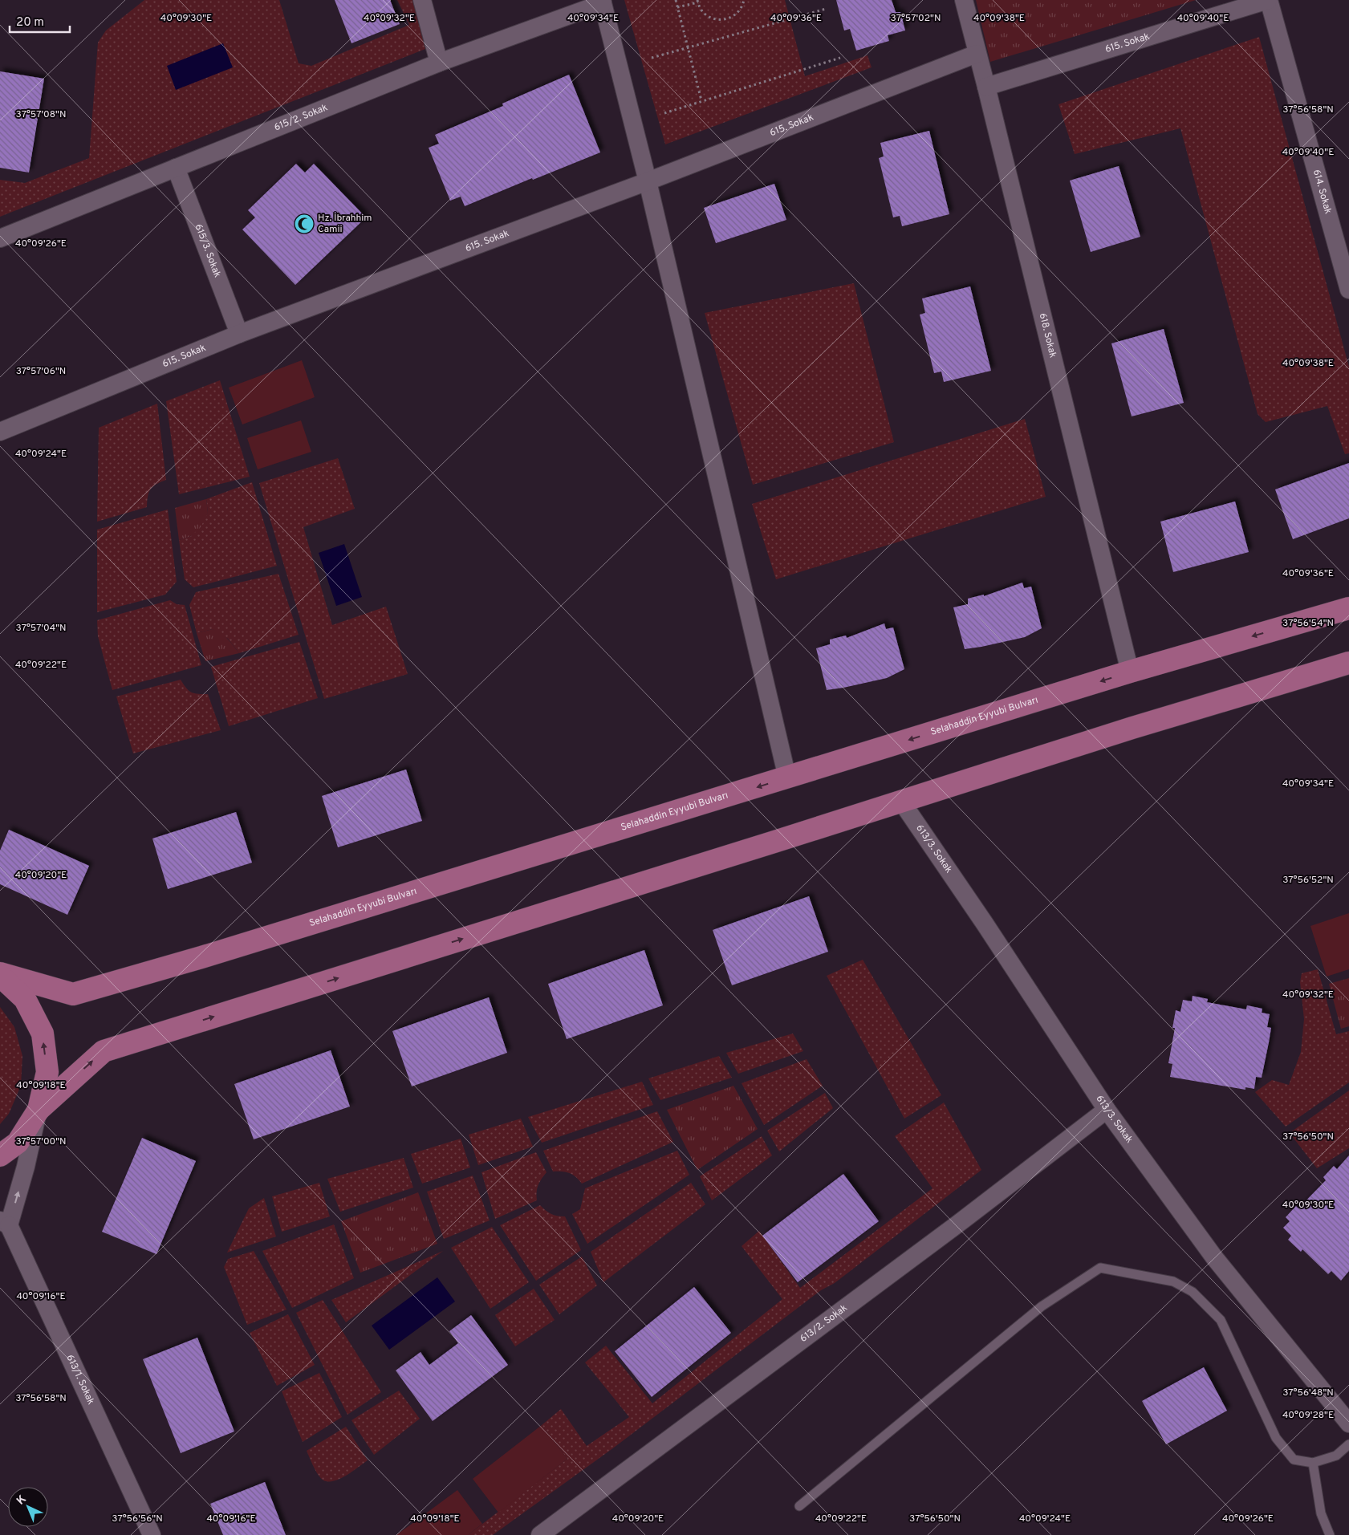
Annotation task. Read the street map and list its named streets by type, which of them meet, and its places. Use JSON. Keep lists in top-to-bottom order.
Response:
{
  "streets": {
    "main road": ["Selahaddin Eyyubi Bulvarı"],
    "street": [
      "615. Sokak",
      "615/2. Sokak",
      "614. Sokak",
      "615/3. Sokak",
      "618. Sokak",
      "613/3. Sokak",
      "613/2. Sokak",
      "613/1. Sokak"
    ]
  },
  "crossings": [
    ["615. Sokak", "614. Sokak"],
    ["615. Sokak", "615/3. Sokak"],
    ["615. Sokak", "618. Sokak"],
    ["615/2. Sokak", "615/3. Sokak"],
    ["618. Sokak", "Selahaddin Eyyubi Bulvarı"],
    ["613/3. Sokak", "613/2. Sokak"]
  ],
  "places": {
    "mosque": ["Hz. İbrahhim Camii"]
  },
  "scale_bar": "20 m",
  "north": "top left",
  "coordinates": [
    "37°57'02\"N",
    "40°09'38\"E",
    "40°09'30\"E",
    "40°09'32\"E",
    "40°09'34\"E",
    "40°09'36\"E",
    "40°09'40\"E",
    "37°56'58\"N",
    "37°57'08\"N",
    "40°09'26\"E",
    "37°57'06\"N",
    "40°09'24\"E",
    "37°56'54\"N",
    "37°57'04\"N",
    "40°09'22\"E",
    "40°09'20\"E",
    "37°56'52\"N",
    "40°09'18\"E",
    "37°56'50\"N",
    "37°57'00\"N",
    "40°09'16\"E",
    "37°56'48\"N",
    "40°09'28\"E",
    "37°56'56\"N"
  ]
}
